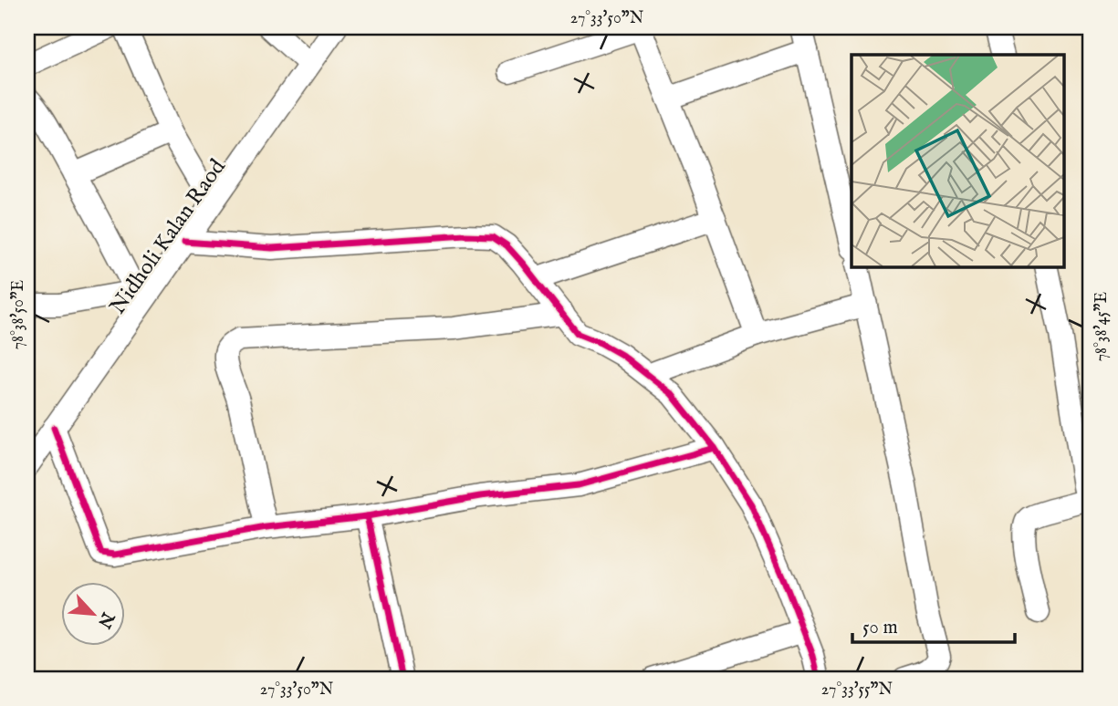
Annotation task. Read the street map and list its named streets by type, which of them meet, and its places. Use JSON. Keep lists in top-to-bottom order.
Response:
{
  "streets": {
    "street": ["Nidholi Kalan Raod"]
  },
  "scale_bar": "50 m",
  "north": "bottom right",
  "coordinates": [
    "27°33'50\"N",
    "78°38'50\"E",
    "78°38'45\"E",
    "27°33'55\"N"
  ]
}
